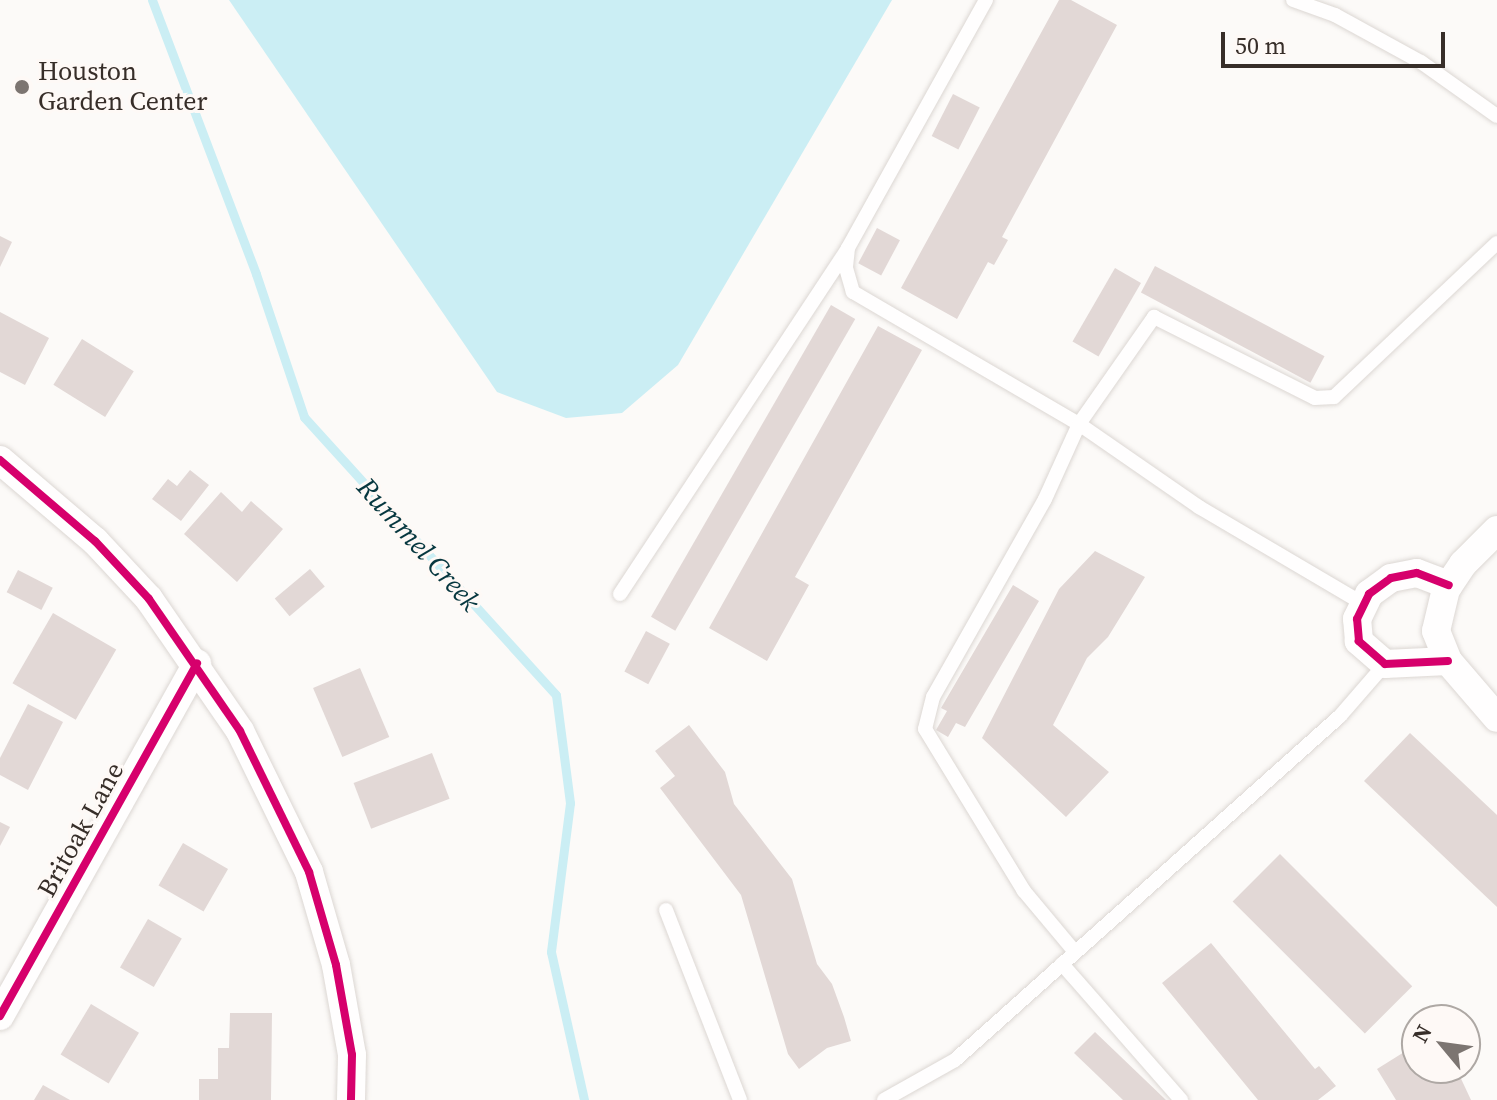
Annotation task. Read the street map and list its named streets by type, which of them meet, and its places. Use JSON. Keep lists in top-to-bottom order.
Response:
{
  "streets": {
    "street": ["Britoak Lane"]
  },
  "water": ["Rummel Creek"],
  "places": ["Houston Garden Center"],
  "scale_bar": "50 m",
  "north": "top left"
}
